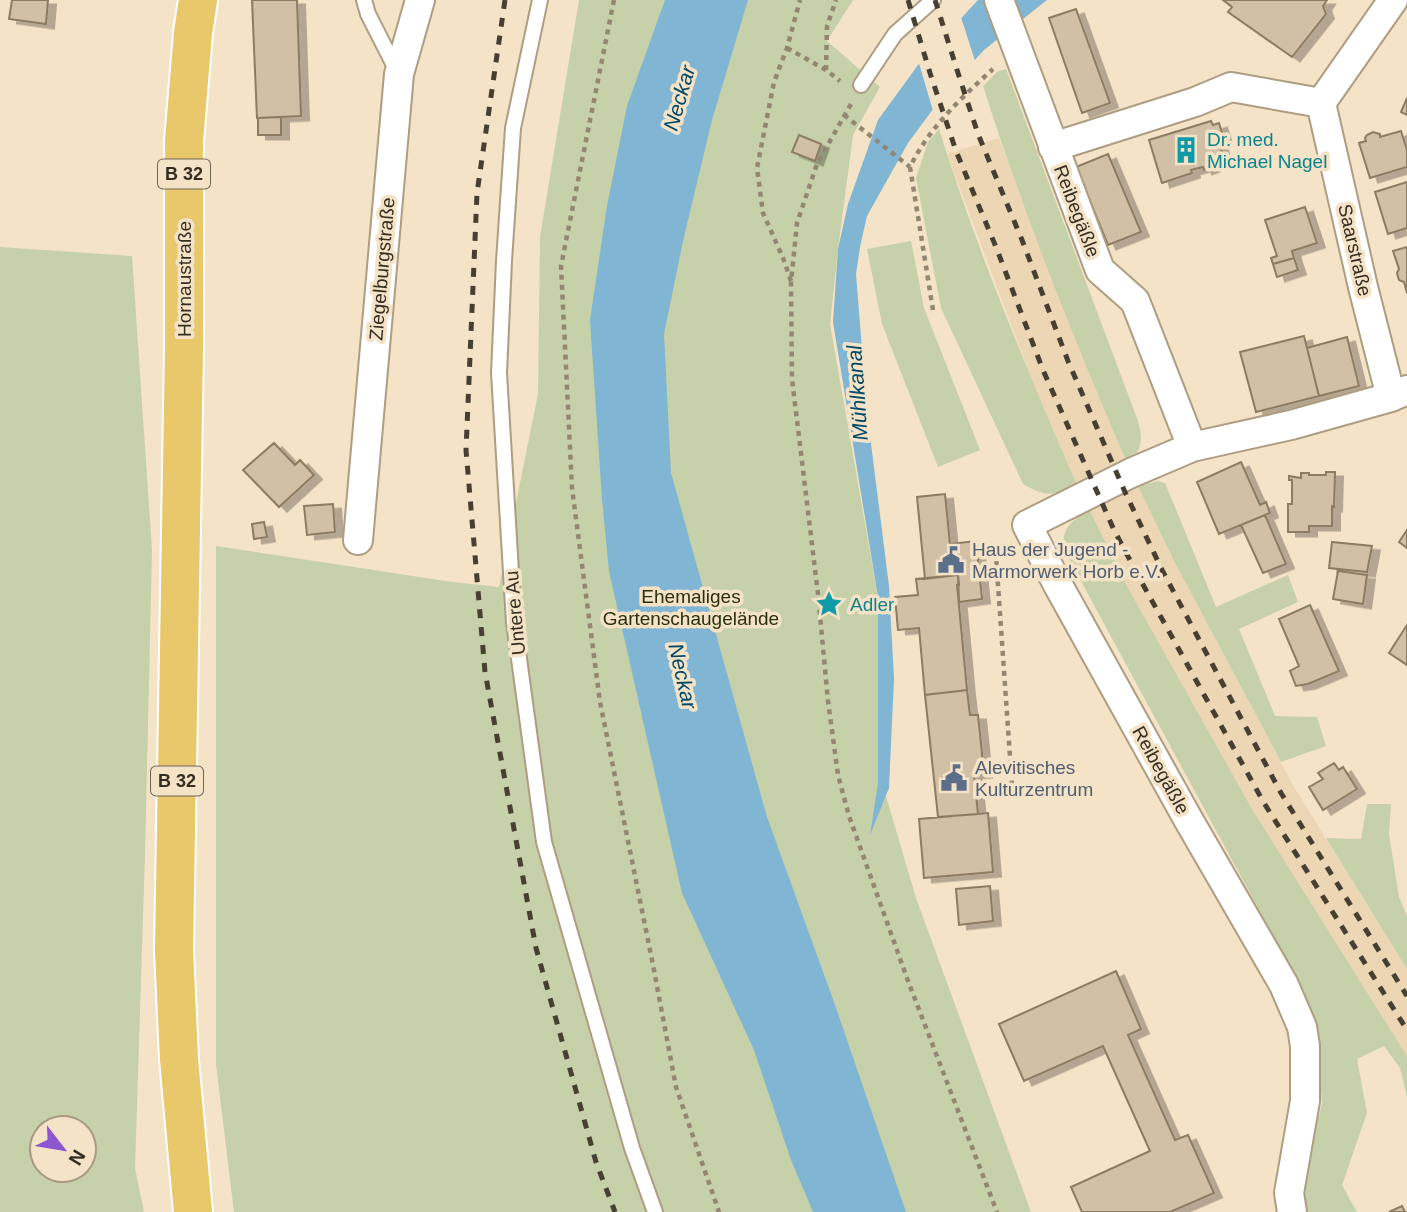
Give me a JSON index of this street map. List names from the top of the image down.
{
  "streets": {
    "main road": ["B 32", "Hornaustraße"],
    "street": ["Reibegäßle", "Saarstraße", "Ziegelburgstraße"],
    "lane": ["Untere Au"]
  },
  "water": ["Neckar", "Mühlkanal"],
  "parks": ["Ehemaliges Gartenschaugelände"],
  "places": {
    "building": ["Dr. med. Michael Nagel"],
    "public building": ["Haus der Jugend - Marmorwerk Horb e.V.", "Alevitisches Kulturzentrum"],
    "place": ["Adler"]
  },
  "north": "bottom right"
}
